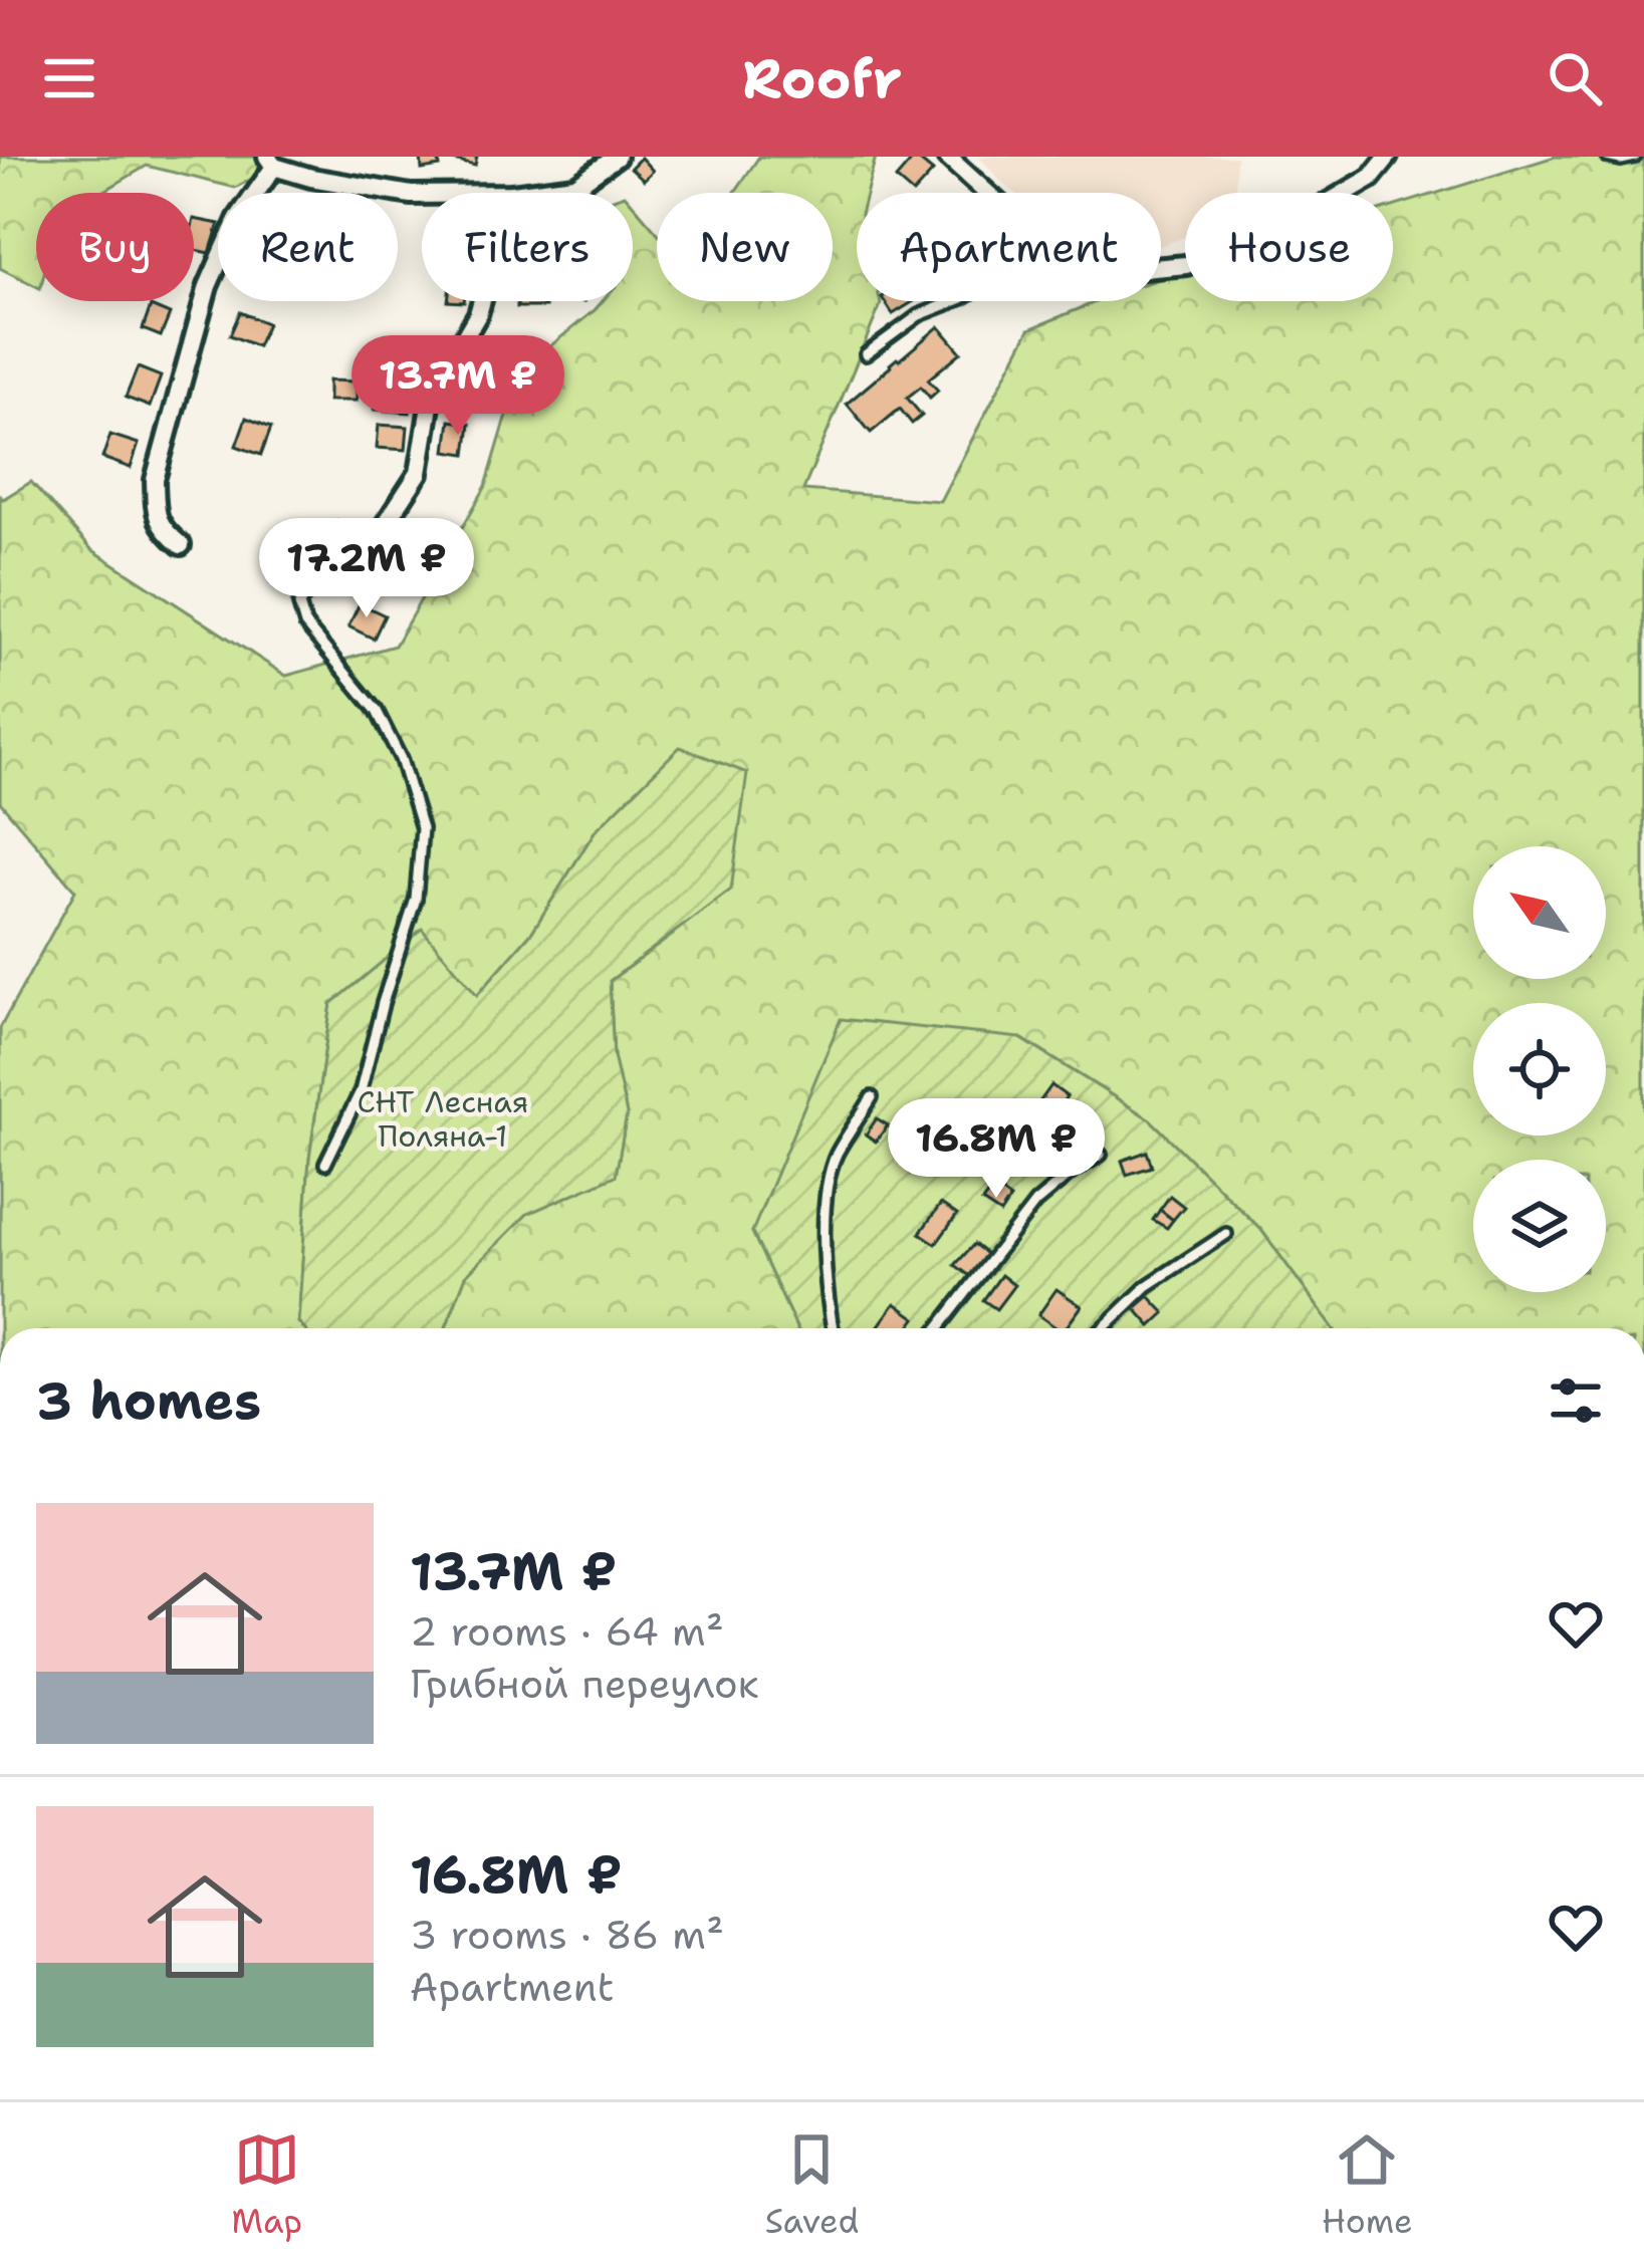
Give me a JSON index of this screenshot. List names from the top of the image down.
{
  "parks": ["СНТ Лесная Поляна-1"],
  "north": "top left",
  "page": {
    "header": "Roofr",
    "chip": [
      "Buy",
      "Rent",
      "Filters",
      "New",
      "Apartment",
      "House"
    ],
    "price": ["13.7M ₽", "17.2M ₽", "16.8M ₽"],
    "heading": "3 homes",
    "list": [
      {
        "name": "13.7M ₽",
        "note": "2 rooms · 64 m² · Грибной переулок"
      },
      {
        "name": "16.8M ₽",
        "note": "3 rooms · 86 m² · Apartment"
      }
    ],
    "tabs": ["Map", "Saved", "Home"]
  }
}
